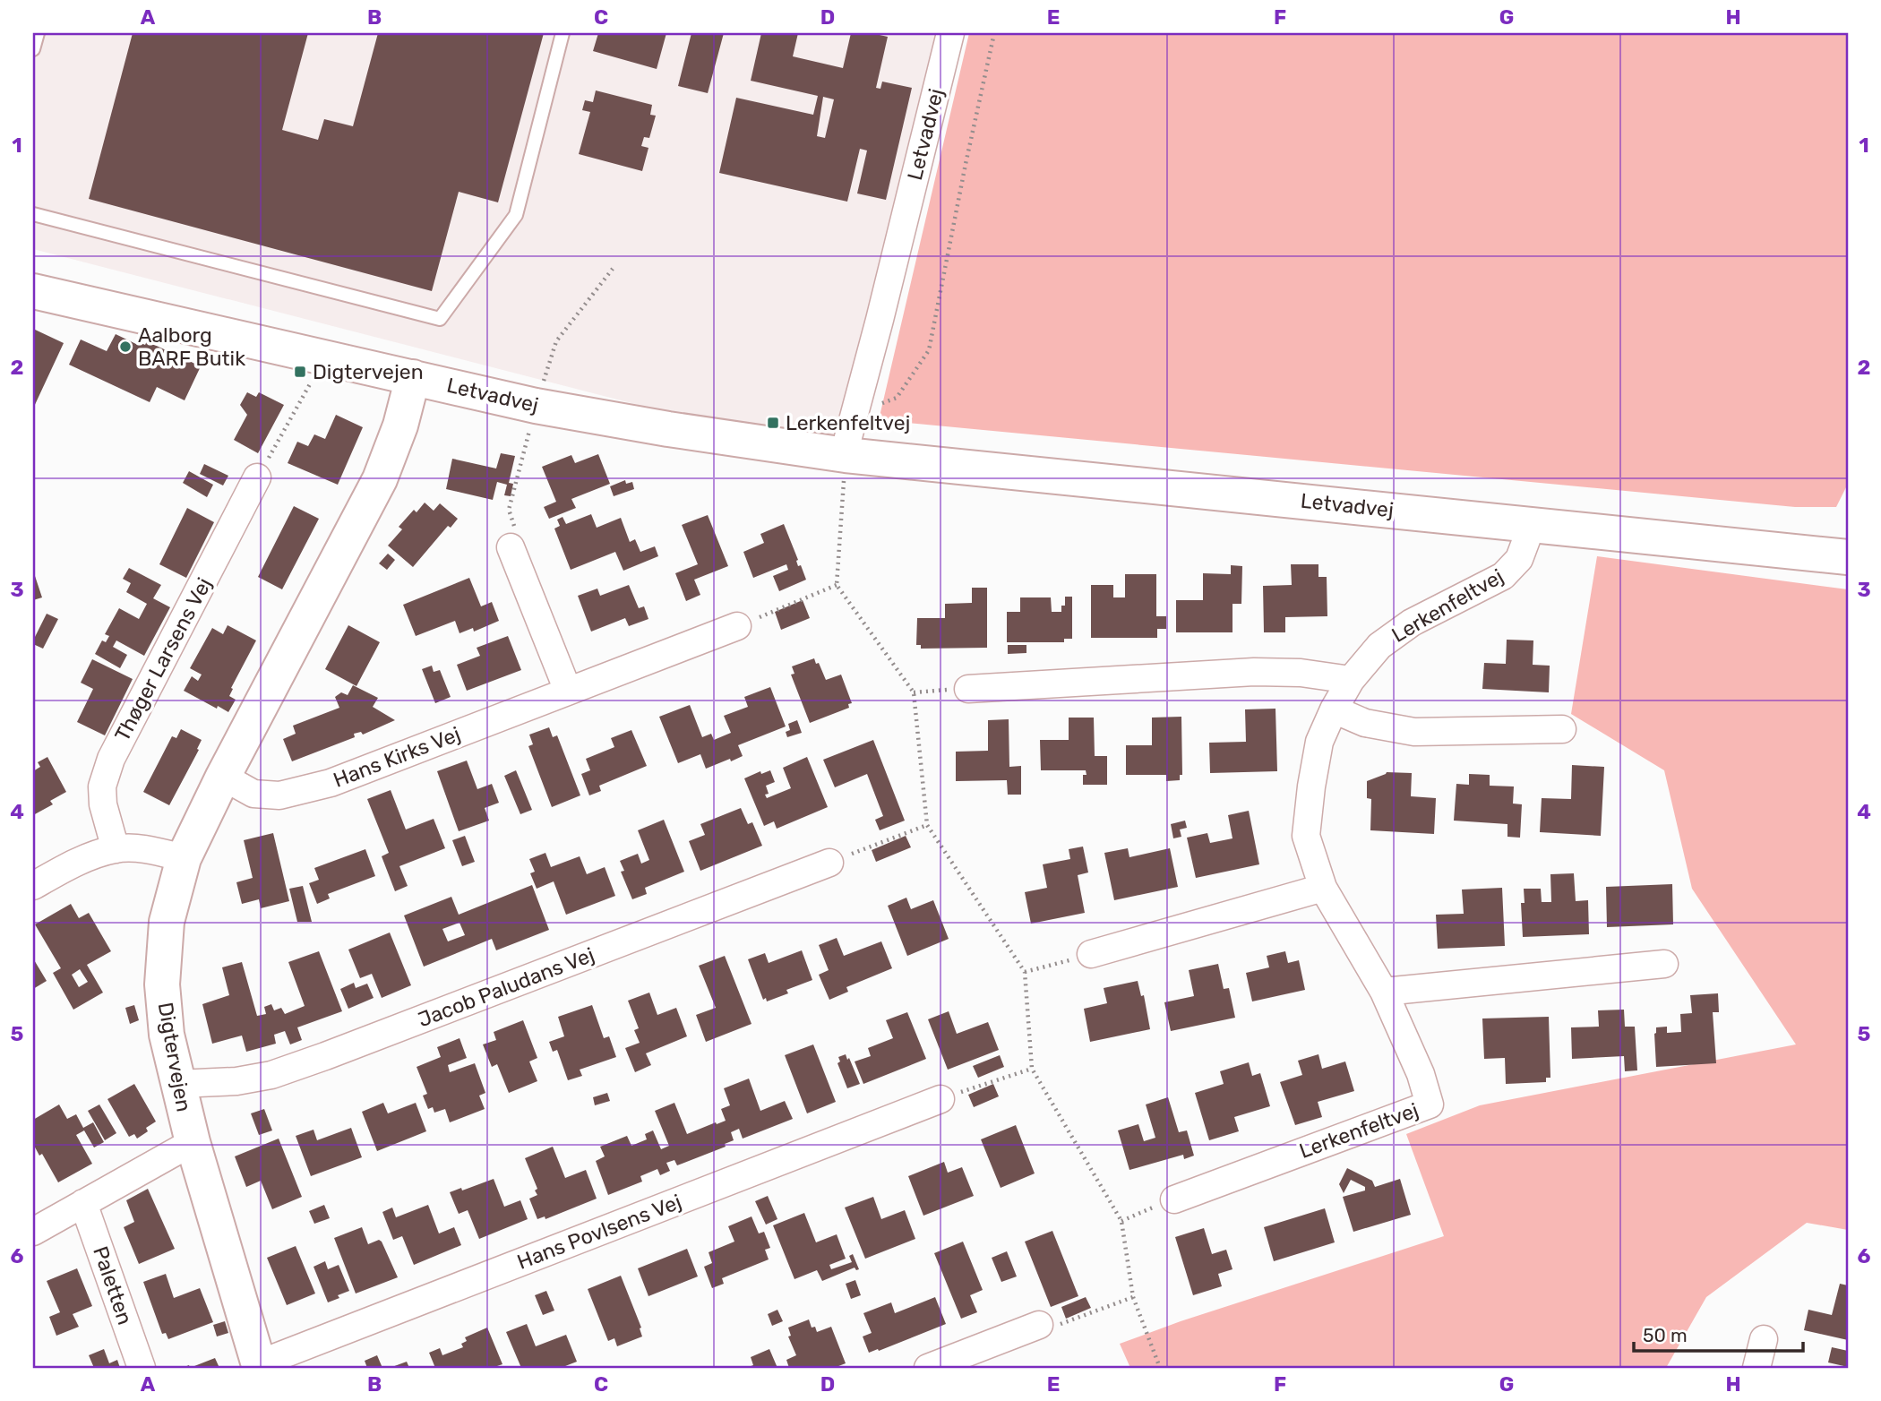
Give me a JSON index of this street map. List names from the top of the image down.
{
  "streets": {
    "street": [
      "Letvadvej",
      "Lerkenfeltvej",
      "Thøger Larsens Vej",
      "Hans Kirks Vej",
      "Jacob Paludans Vej",
      "Digtervejen",
      "Hans Povlsens Vej",
      "Paletten"
    ]
  },
  "crossings": [
    ["Letvadvej", "Lerkenfeltvej"],
    ["Letvadvej", "Digtervejen"],
    ["Hans Kirks Vej", "Digtervejen"],
    ["Jacob Paludans Vej", "Digtervejen"],
    ["Digtervejen", "Hans Povlsens Vej"]
  ],
  "places": {
    "other": ["Aalborg BARF Butik"],
    "transit": ["Digtervejen", "Lerkenfeltvej"]
  },
  "scale_bar": "50 m",
  "grid": {
    "columns": [
      "A",
      "B",
      "C",
      "D",
      "E",
      "F",
      "G",
      "H"
    ],
    "rows": [
      "1",
      "2",
      "3",
      "4",
      "5",
      "6"
    ]
  }
}
